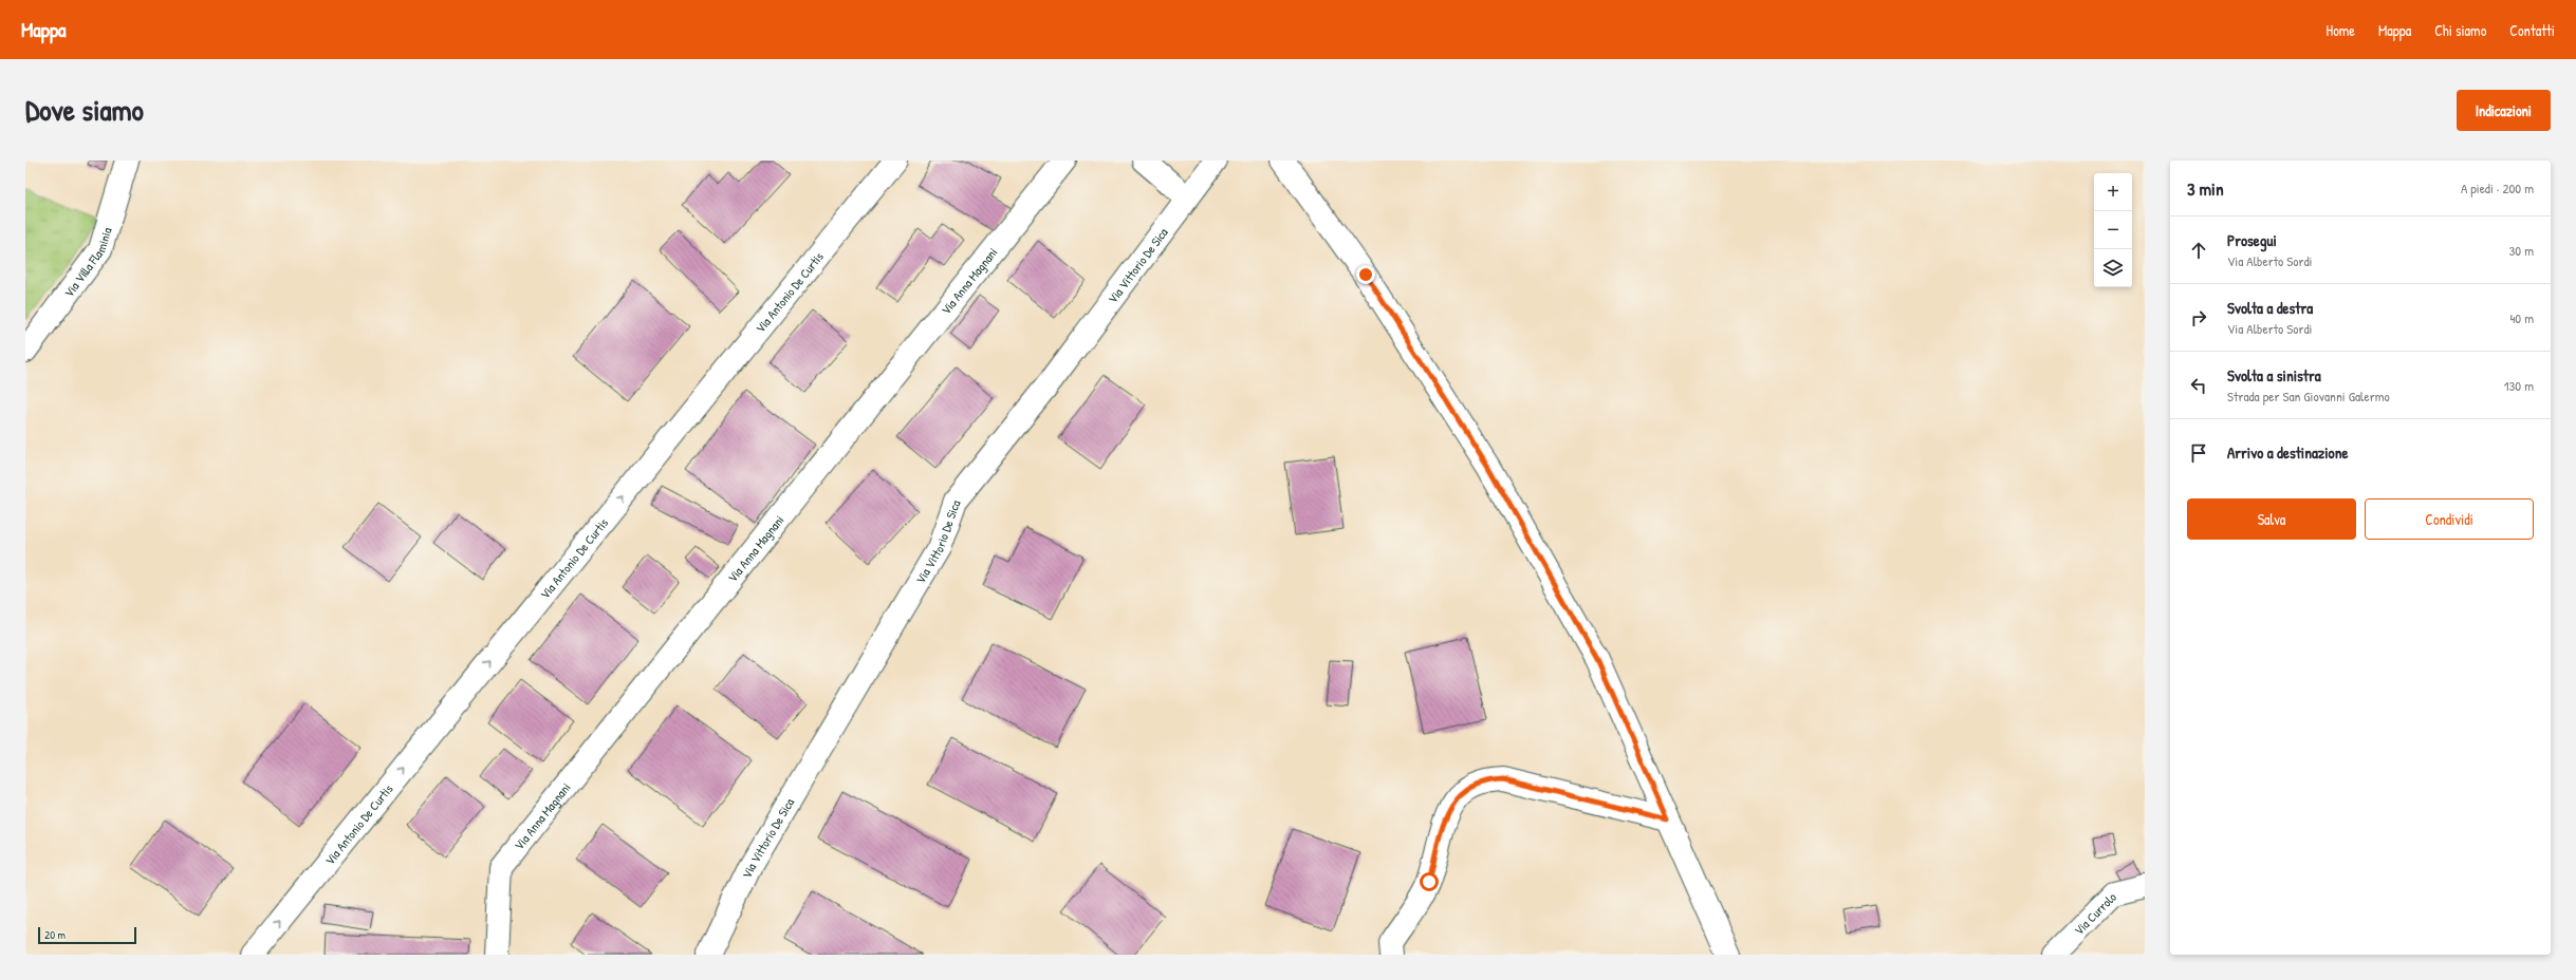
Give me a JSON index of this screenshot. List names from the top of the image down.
{
  "streets": {
    "street": [
      "Via Villa Flaminia",
      "Via Vittorio De Sica",
      "Via Anna Magnani",
      "Via Antonio De Curtis",
      "Via Currolo"
    ]
  },
  "one_way": ["Via Antonio De Curtis"],
  "scale_bar": "20 m",
  "page": {
    "header": "Mappa",
    "nav": [
      "Home",
      "Mappa",
      "Chi siamo",
      "Contatti"
    ],
    "title": "Dove siamo",
    "buttons": [
      "Indicazioni",
      ["Salva", "Condividi"]
    ],
    "heading": ["3 min", "A piedi · 200 m"],
    "map_buttons": ["+", "−"],
    "list": [
      ["Prosegui", "Via Alberto Sordi", "30 m"],
      ["Svolta a destra", "Via Alberto Sordi", "40 m"],
      ["Svolta a sinistra", "Strada per San Giovanni Galermo", "130 m"],
      "Arrivo a destinazione"
    ],
    "scale": "20 m"
  }
}
